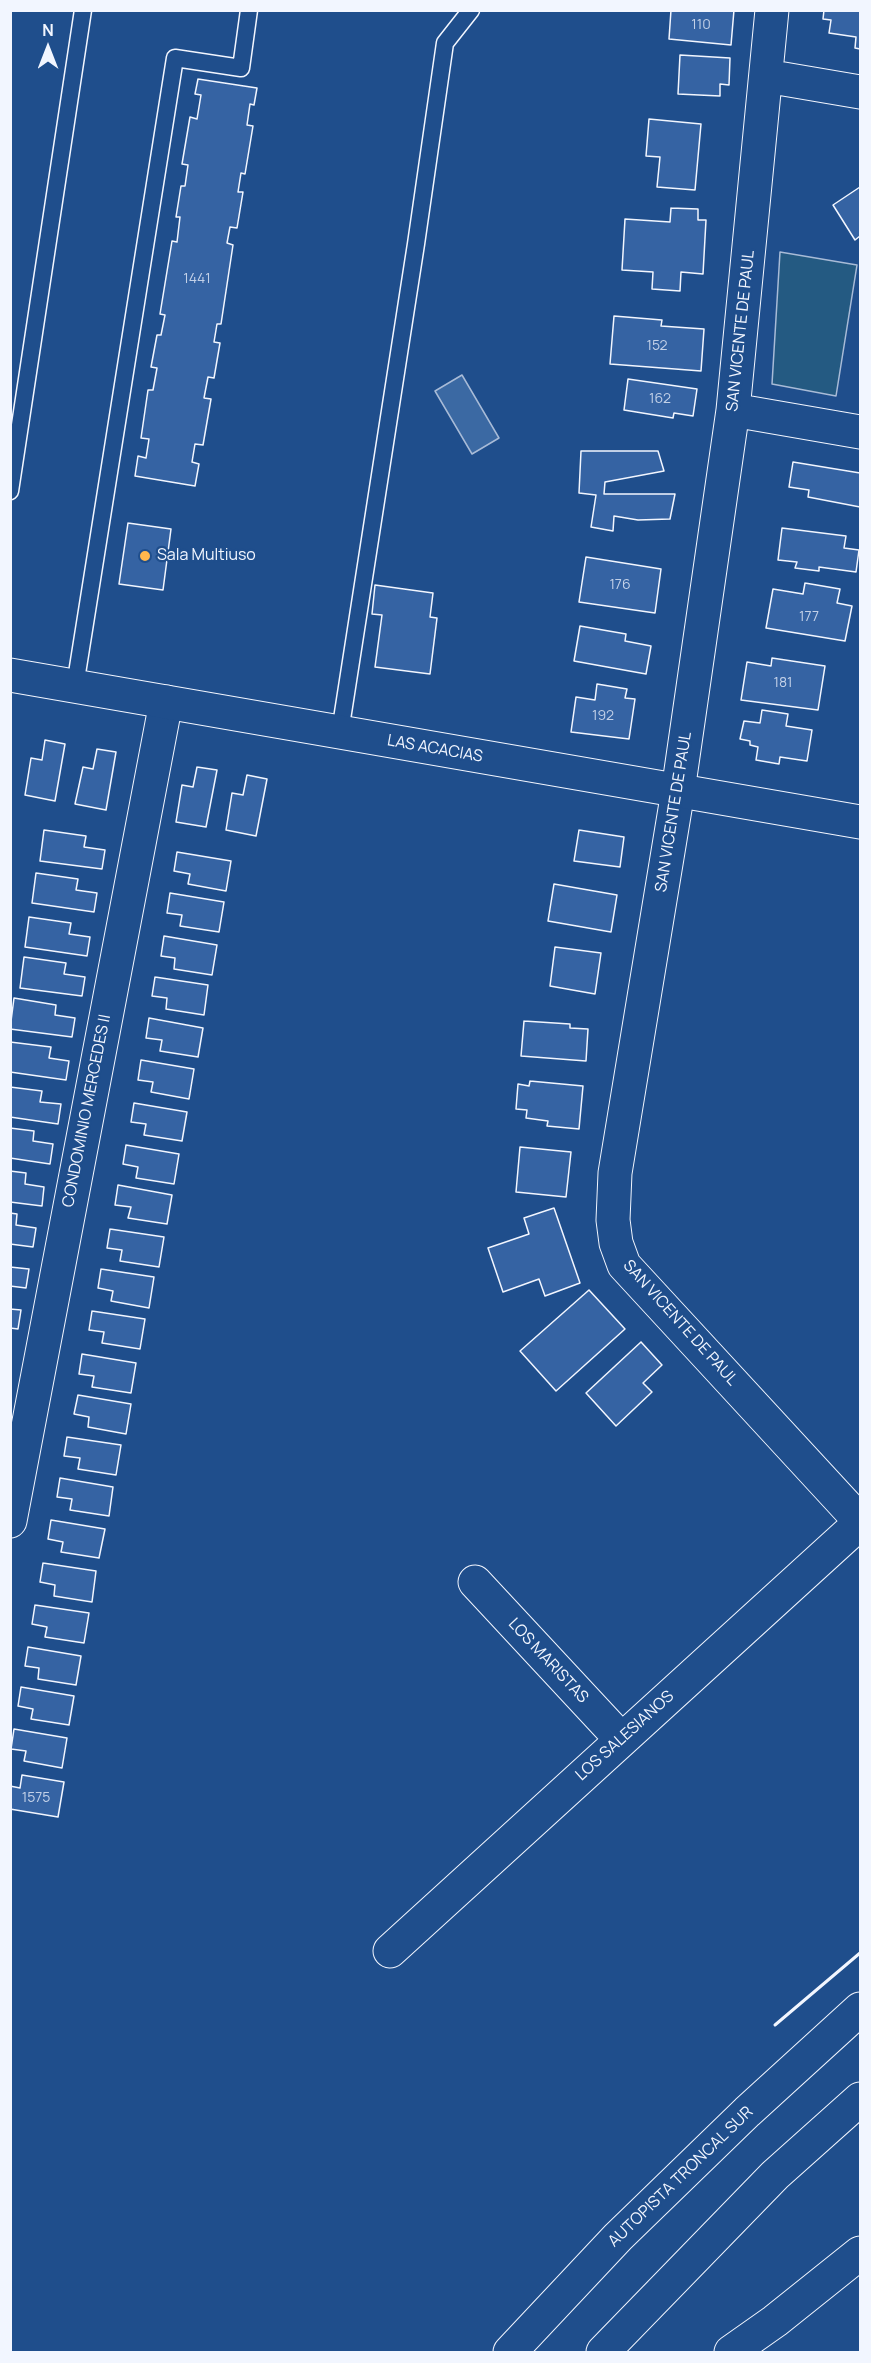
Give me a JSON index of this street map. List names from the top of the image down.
{
  "streets": {
    "main road": [
      "SAN VICENTE DE PAUL",
      "LAS ACACIAS",
      "CONDOMINIO MERCEDES II",
      "LOS MARISTAS",
      "LOS SALESIANOS",
      "AUTOPISTA TRONCAL SUR"
    ]
  },
  "crossings": [
    ["SAN VICENTE DE PAUL", "LAS ACACIAS"],
    ["SAN VICENTE DE PAUL", "LOS SALESIANOS"],
    ["LAS ACACIAS", "CONDOMINIO MERCEDES II"],
    ["LOS MARISTAS", "LOS SALESIANOS"]
  ],
  "places": ["Sala Multiuso"],
  "house_numbers": [
    "110",
    "1441",
    "152",
    "162",
    "176",
    "177",
    "181",
    "192",
    "1575"
  ],
  "north": "top"
}
